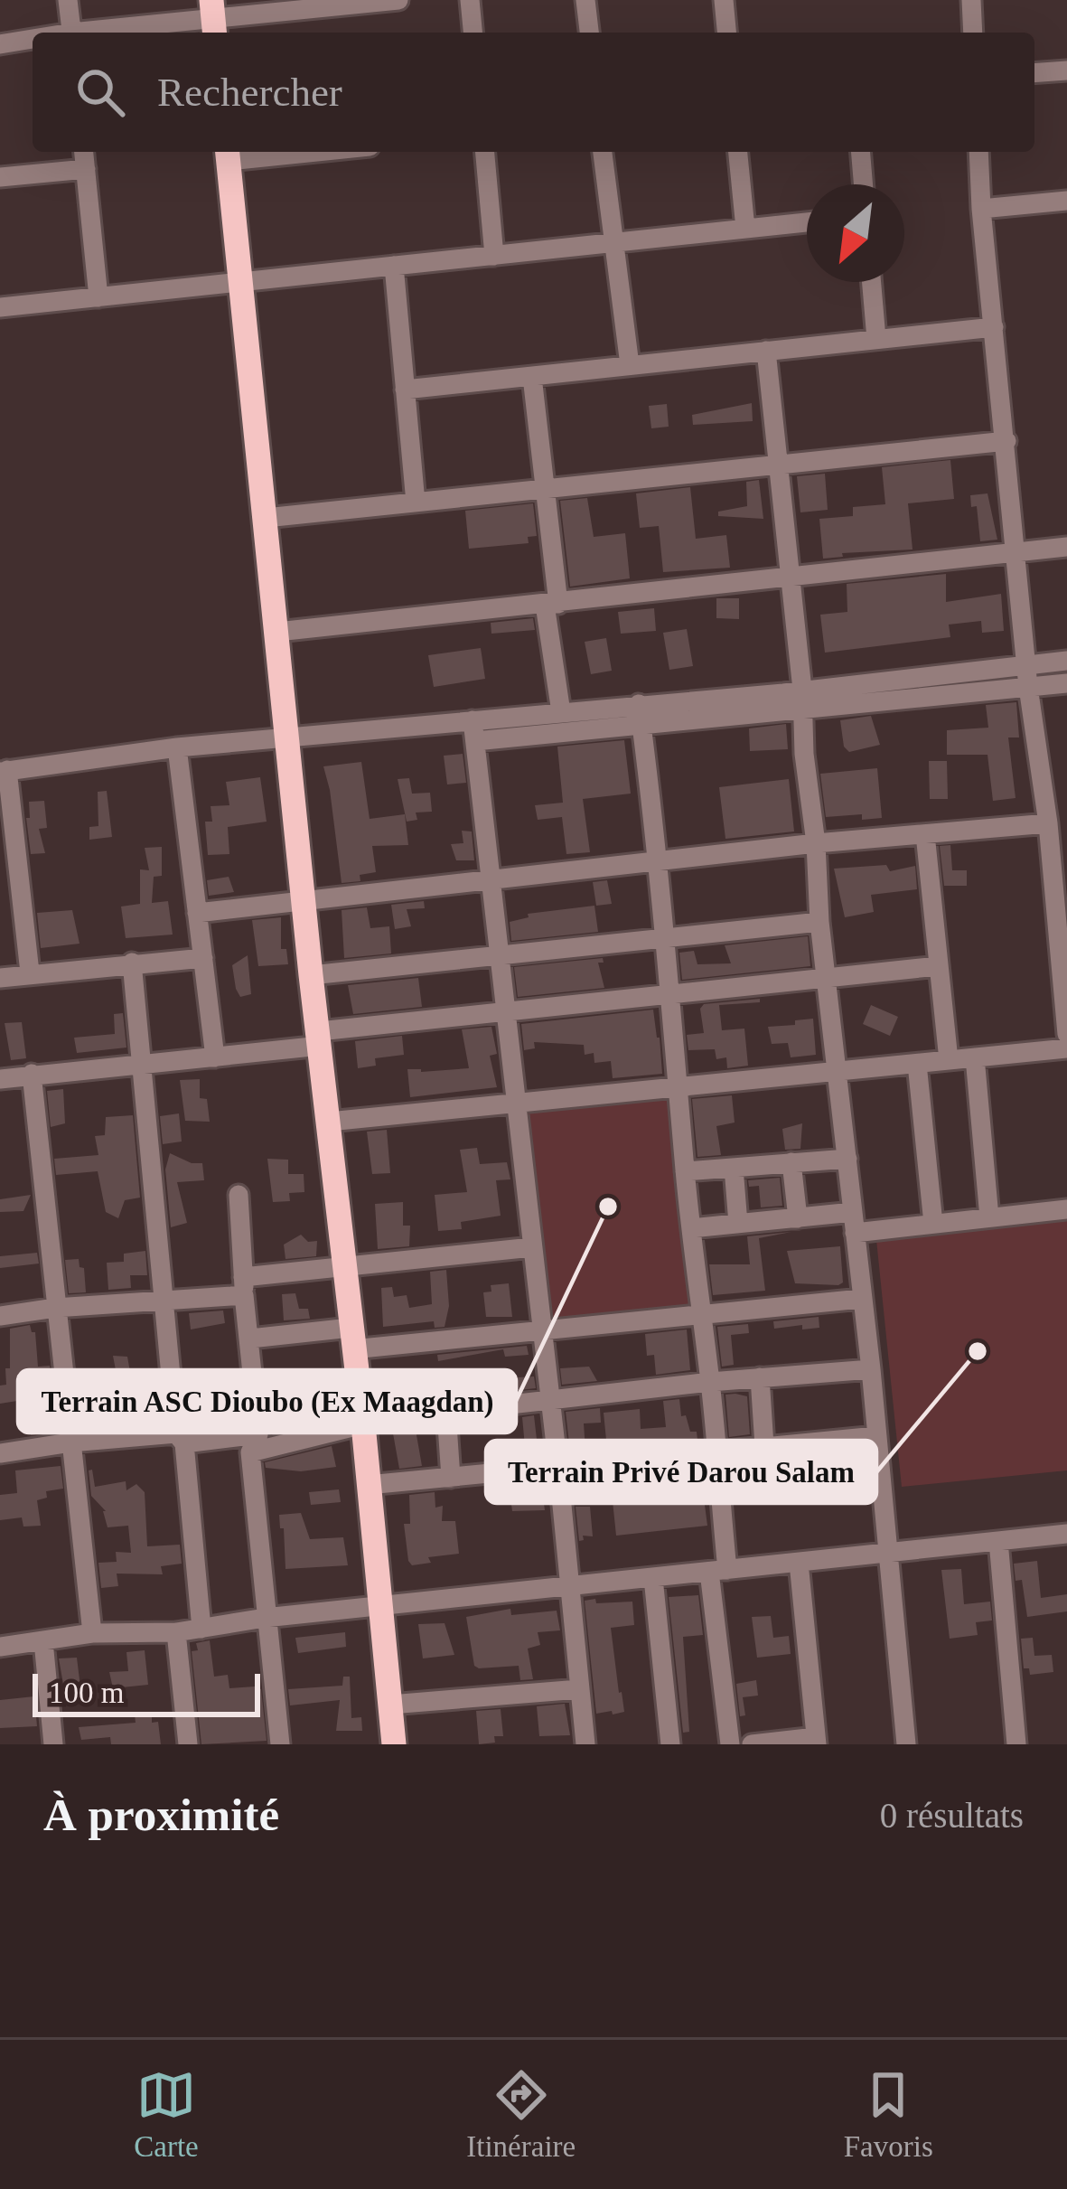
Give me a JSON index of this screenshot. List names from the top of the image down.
{
  "places": ["Terrain ASC Dioubo (Ex Maagdan)", "Terrain Privé Darou Salam"],
  "scale_bar": "100 m",
  "north": "bottom left",
  "page": {
    "search": "Rechercher",
    "scale": "100 m",
    "heading": ["À proximité", "0 résultats"],
    "nav": ["Carte", "Itinéraire", "Favoris"]
  }
}
